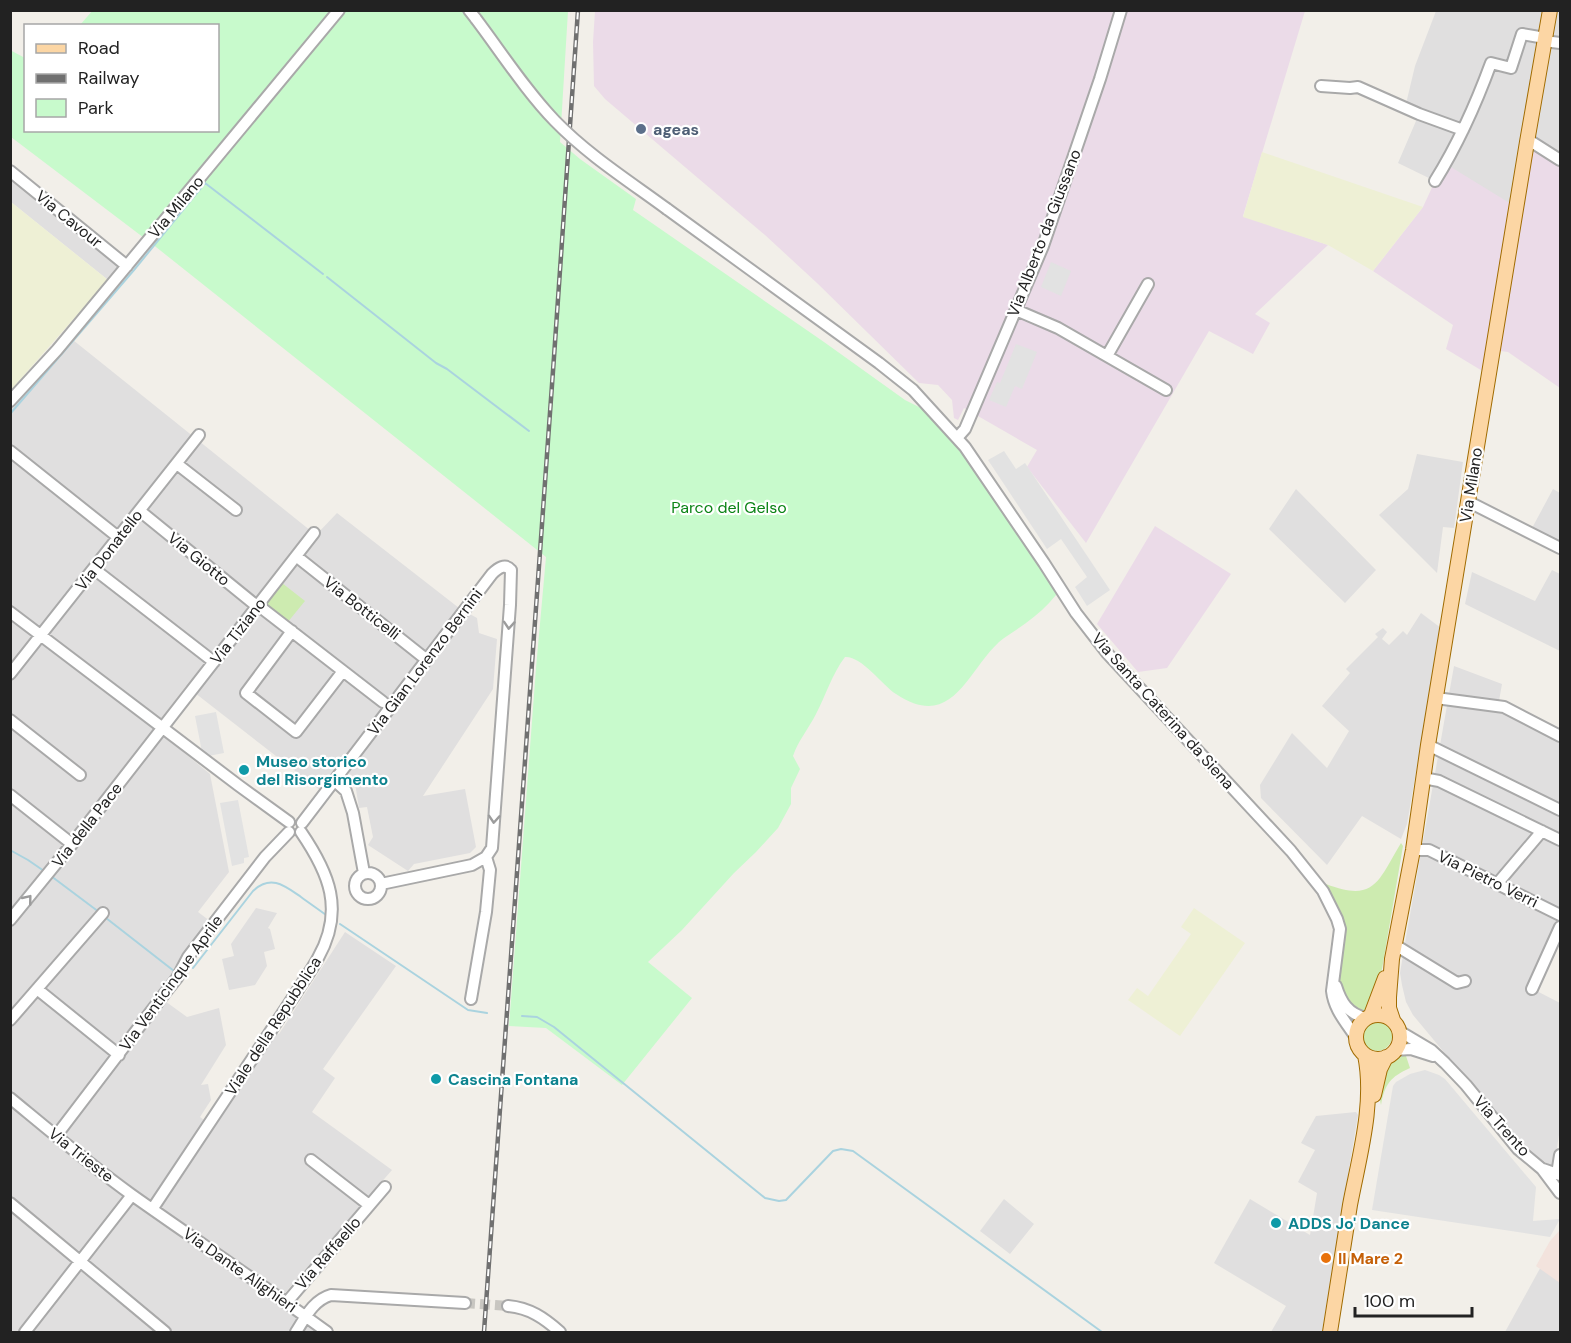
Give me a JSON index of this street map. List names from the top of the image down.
{
  "streets": {
    "main road": ["Via Milano"],
    "street": [
      "Via Cavour",
      "Via Alberto da Giussano",
      "Via Donatello",
      "Via Giotto",
      "Via Botticelli",
      "Via Tiziano",
      "Via Gian Lorenzo Bernini",
      "Via Santa Caterina da Siena",
      "Via della Pace",
      "Via Pietro Verri",
      "Via Venticinque Aprile",
      "Viale della Repubblica",
      "Via Trento",
      "Via Trieste",
      "Via Raffaello",
      "Via Dante Alighieri"
    ]
  },
  "crossings": [
    ["Via Milano", "Via Cavour"],
    ["Via Milano", "Via Pietro Verri"],
    ["Via Alberto da Giussano", "Via Santa Caterina da Siena"],
    ["Via Donatello", "Via Giotto"],
    ["Via Donatello", "Viale della Repubblica"],
    ["Via Giotto", "Via Tiziano"],
    ["Via Botticelli", "Via Tiziano"],
    ["Via Botticelli", "Via Gian Lorenzo Bernini"],
    ["Via Tiziano", "Via della Pace"],
    ["Via Tiziano", "Viale della Repubblica"],
    ["Via Gian Lorenzo Bernini", "Via Venticinque Aprile"],
    ["Via Gian Lorenzo Bernini", "Viale della Repubblica"],
    ["Via Santa Caterina da Siena", "Via Trento"],
    ["Via della Pace", "Viale della Repubblica"],
    ["Via Venticinque Aprile", "Viale della Repubblica"],
    ["Via Venticinque Aprile", "Via Trieste"],
    ["Viale della Repubblica", "Via Trieste"],
    ["Viale della Repubblica", "Via Dante Alighieri"],
    ["Via Trieste", "Via Dante Alighieri"],
    ["Via Raffaello", "Via Dante Alighieri"]
  ],
  "parks": ["Parco del Gelso"],
  "places": [
    "ageas",
    "Museo storico del Risorgimento",
    "Cascina Fontana",
    "ADDS Jo' Dance",
    "Il Mare 2"
  ],
  "legend": ["Road", "Railway", "Park"],
  "scale_bar": "100 m"
}
